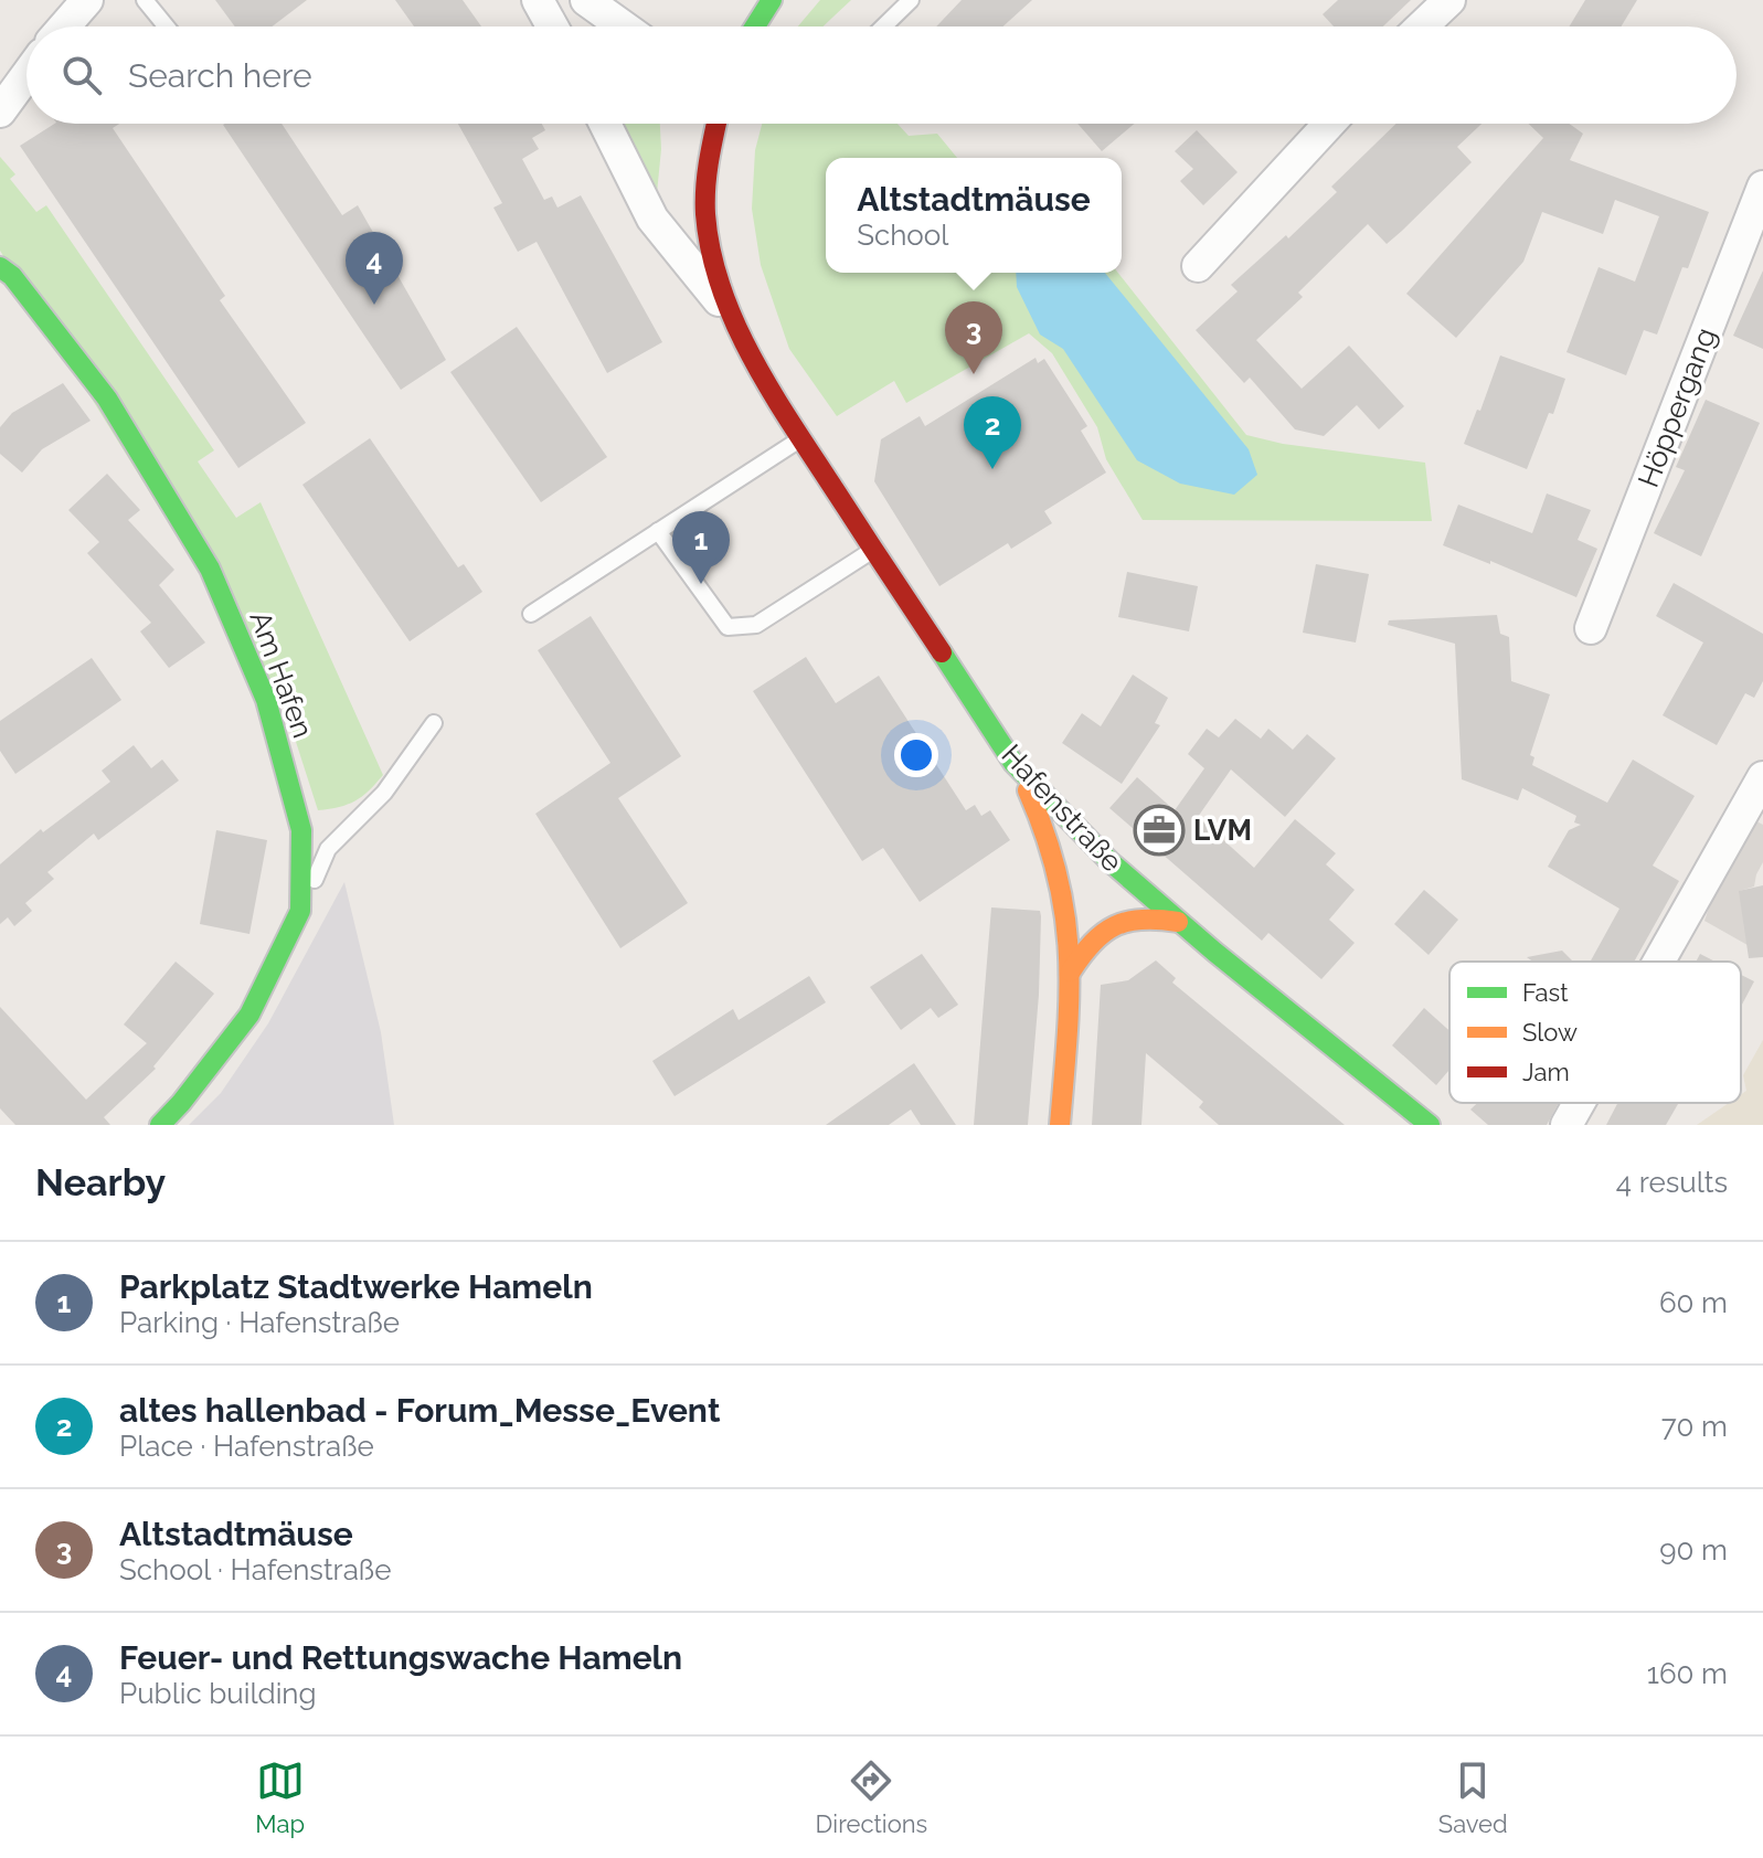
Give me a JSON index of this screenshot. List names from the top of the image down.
{
  "streets": {
    "main road": ["Am Hafen", "Hafenstraße"],
    "street": ["Höppergang"]
  },
  "places": {
    "office": ["LVM"]
  },
  "legend": ["Fast", "Slow", "Jam"],
  "page": {
    "search": "Search here",
    "popup": ["Altstadtmäuse", "School"],
    "pins": [
      "4",
      "3",
      "2",
      "1"
    ],
    "heading": ["Nearby", "4 results"],
    "list": [
      {
        "mark": "1",
        "name": "Parkplatz Stadtwerke Hameln",
        "note": "Parking · Hafenstraße",
        "value": "60 m"
      },
      {
        "mark": "2",
        "name": "altes hallenbad - Forum_Messe_Event",
        "note": "Place · Hafenstraße",
        "value": "70 m"
      },
      {
        "mark": "3",
        "name": "Altstadtmäuse",
        "note": "School · Hafenstraße",
        "value": "90 m"
      },
      {
        "mark": "4",
        "name": "Feuer- und Rettungswache Hameln",
        "note": "Public building",
        "value": "160 m"
      }
    ],
    "nav": ["Map", "Directions", "Saved"]
  }
}
